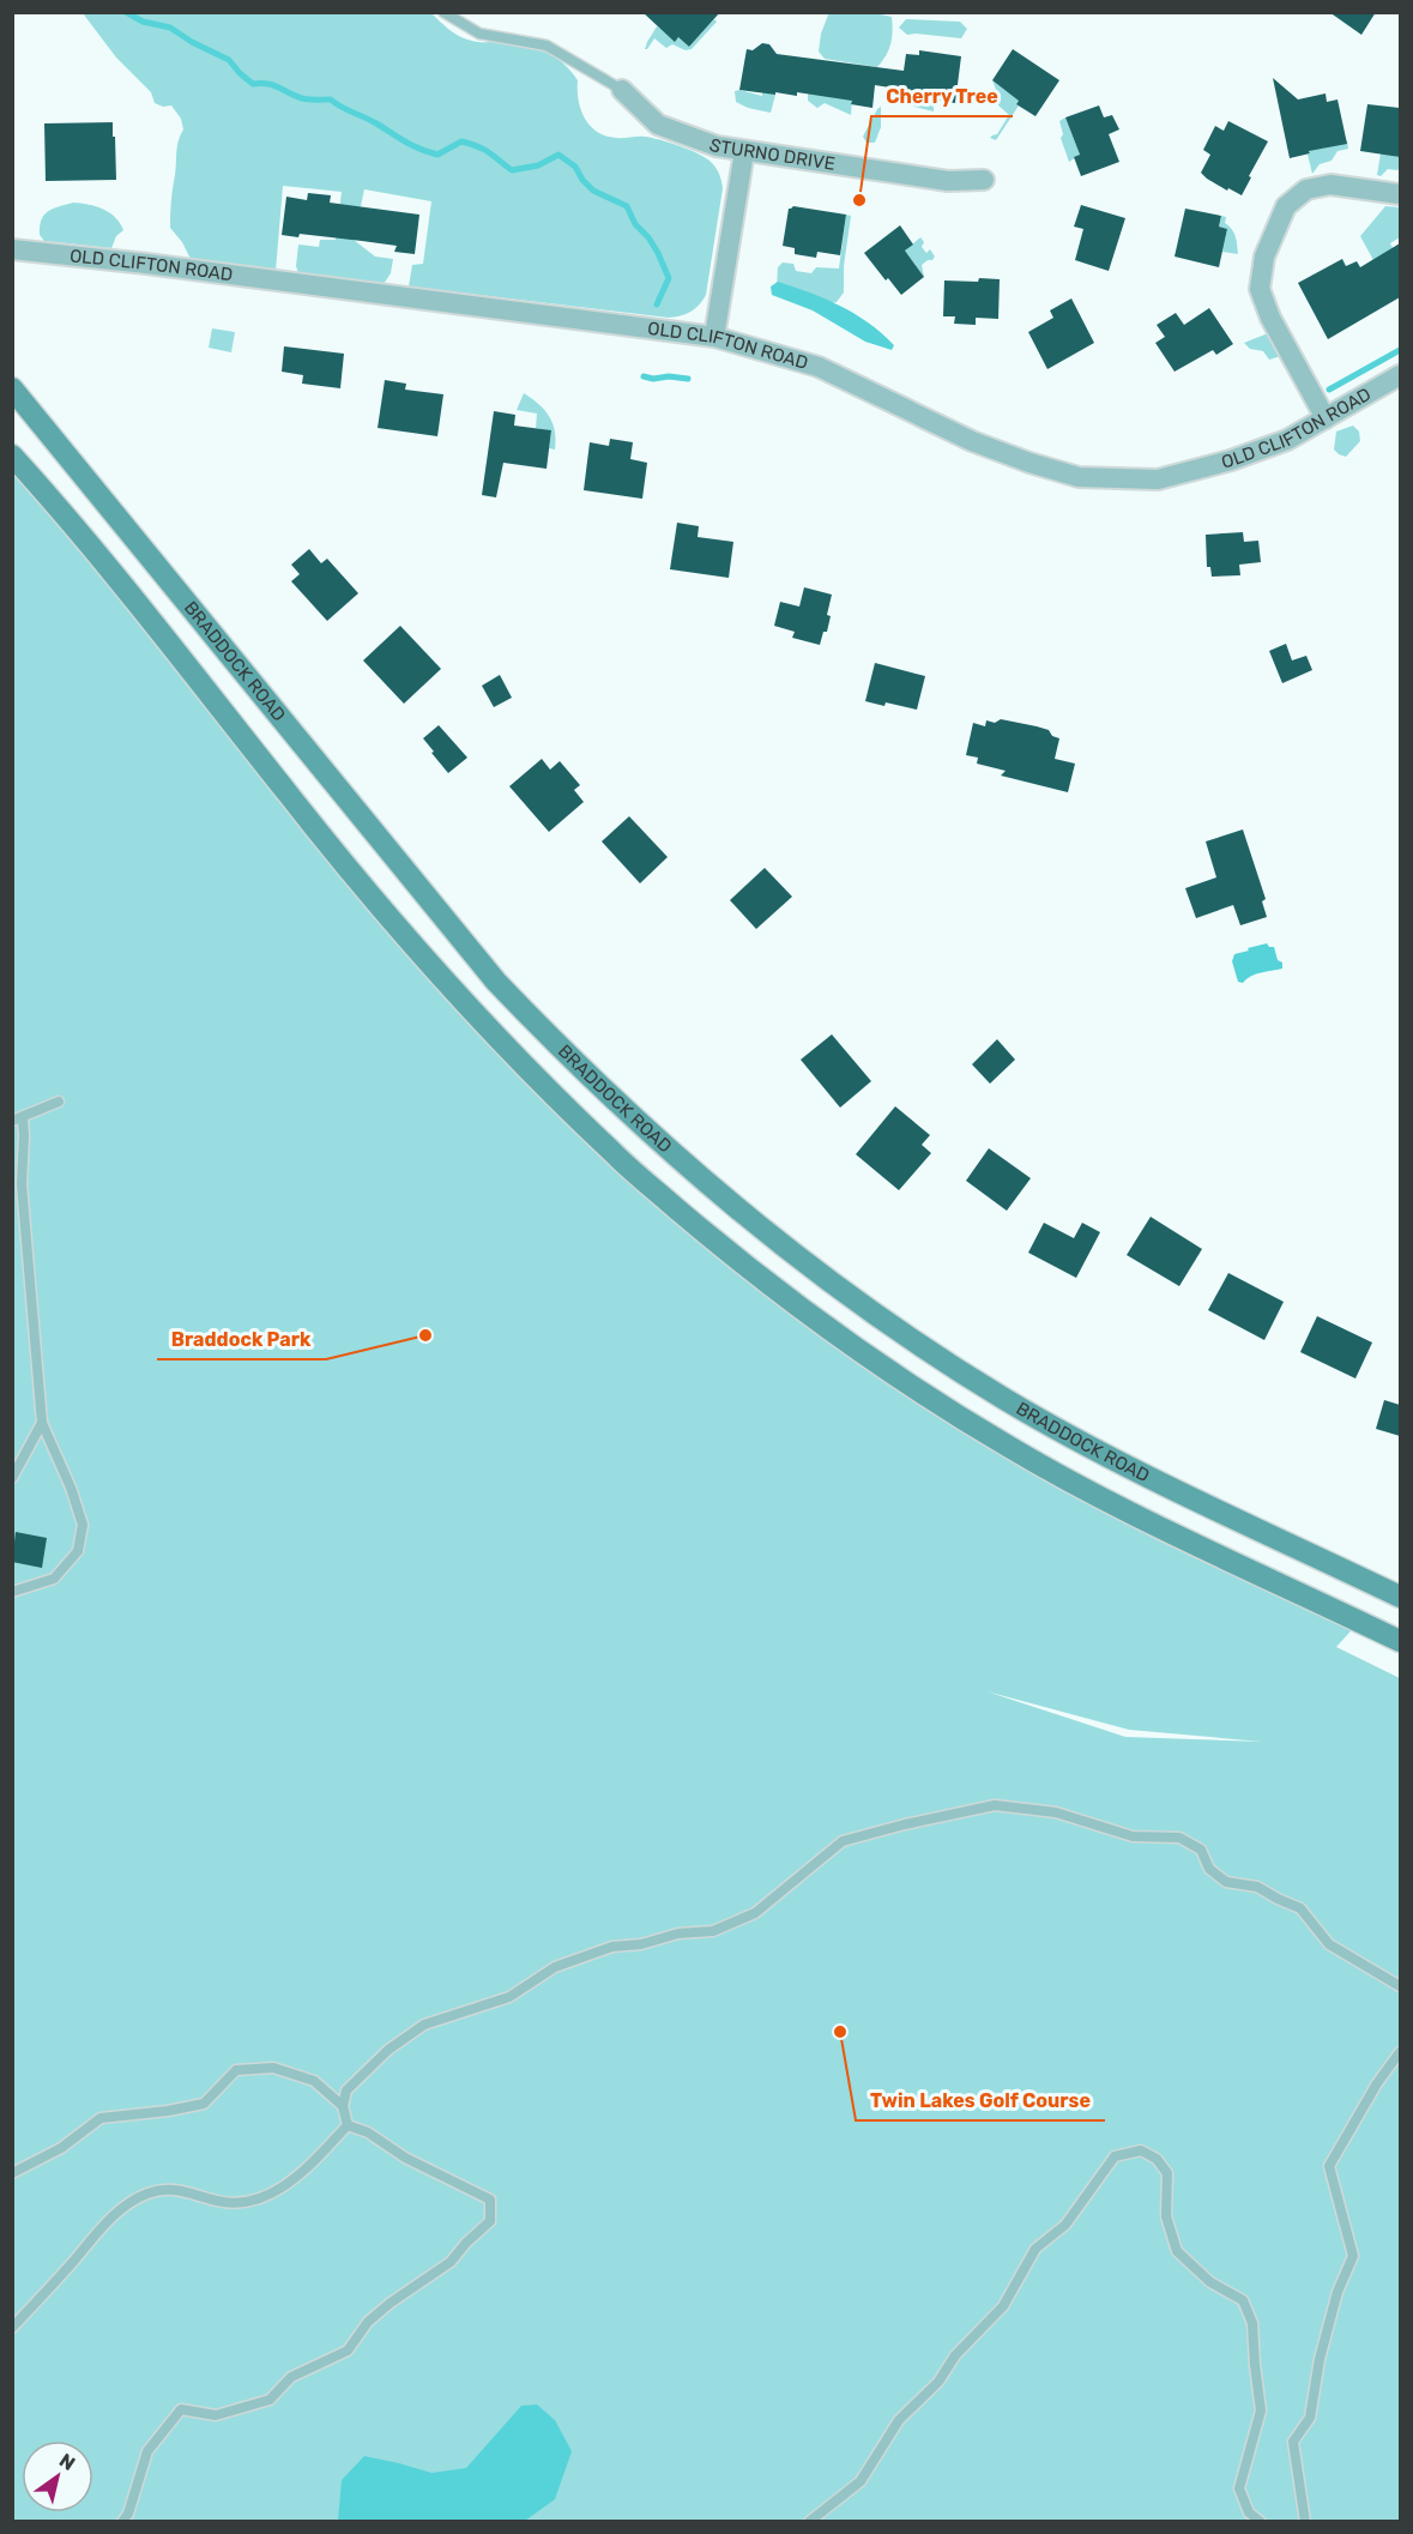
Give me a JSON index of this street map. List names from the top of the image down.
{
  "streets": {
    "main road": ["BRADDOCK ROAD"],
    "street": ["STURNO DRIVE", "OLD CLIFTON ROAD"]
  },
  "places": ["Cherry Tree", "Braddock Park", "Twin Lakes Golf Course"],
  "north": "top right"
}
